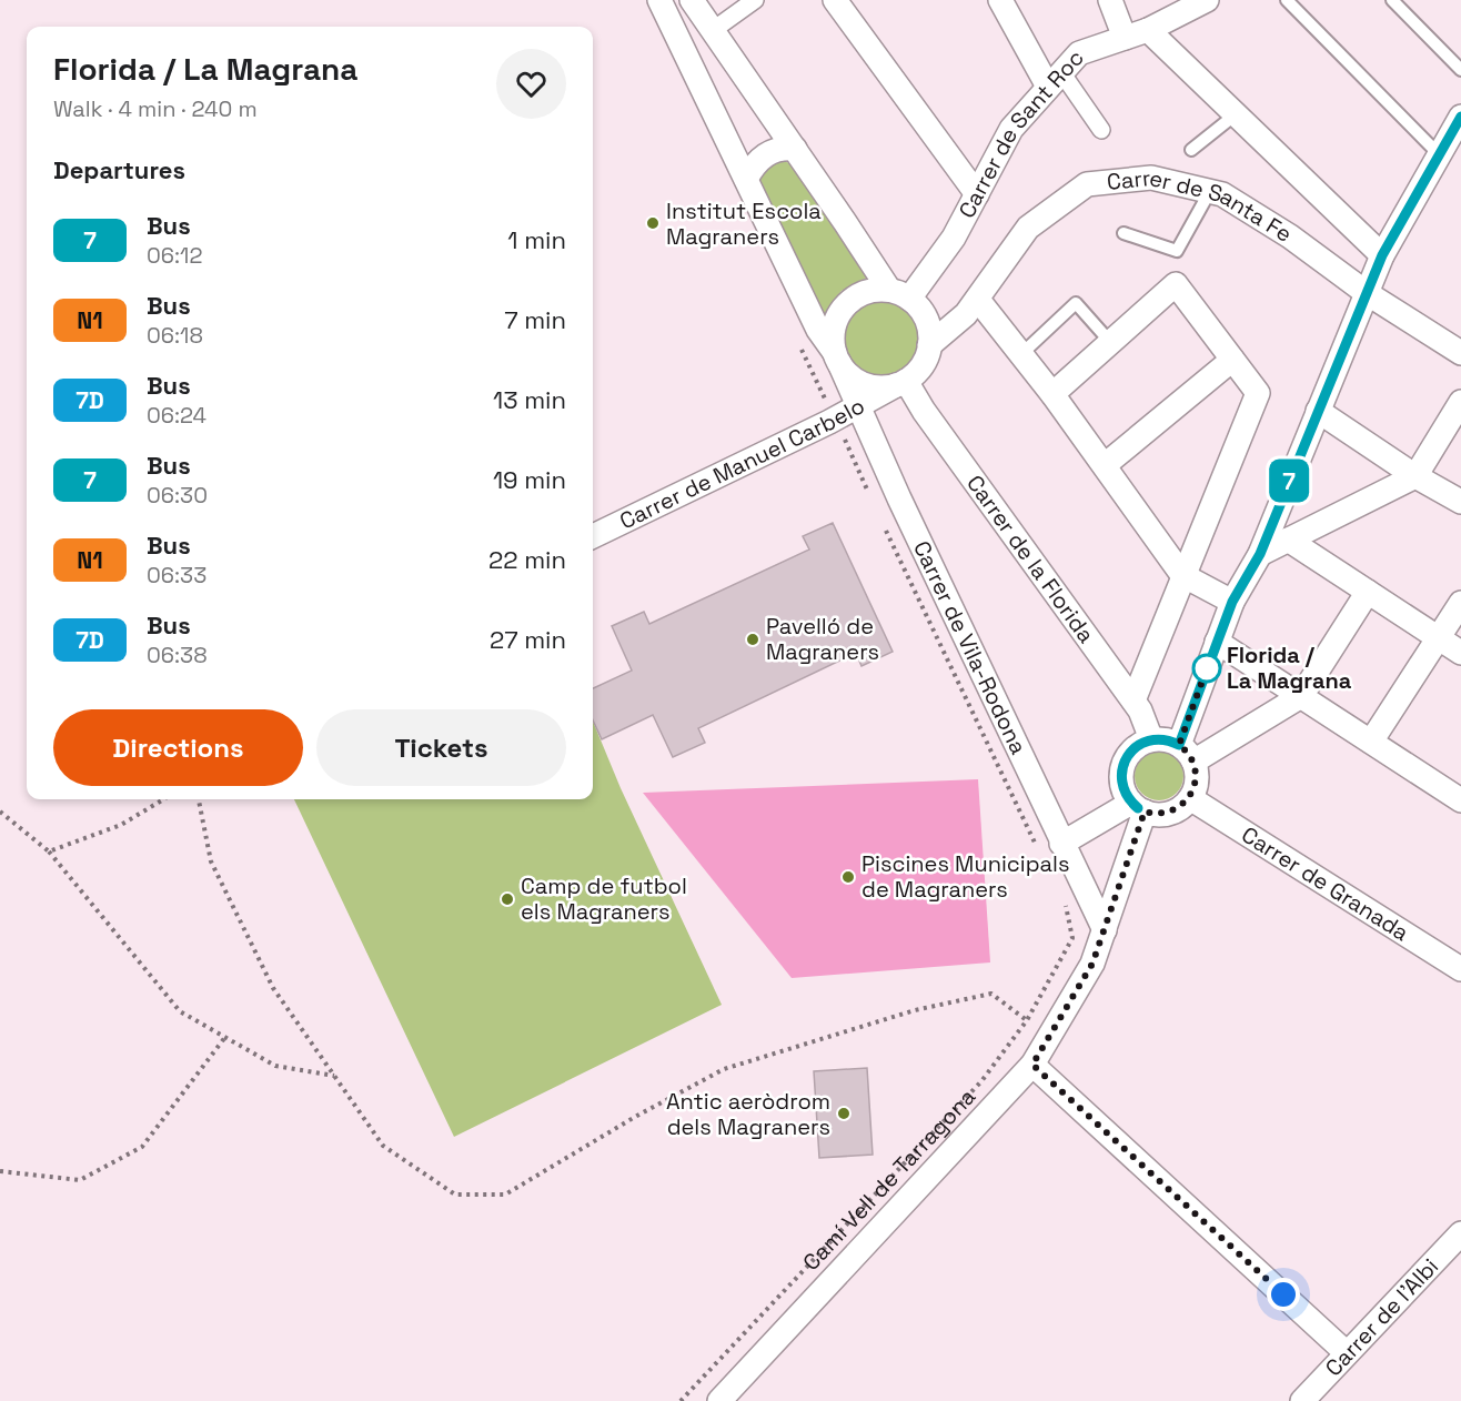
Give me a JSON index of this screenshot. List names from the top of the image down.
{
  "streets": {
    "street": [
      "Carrer de Sant Roc",
      "Carrer de Santa Fe",
      "Carrer de Manuel Carbelo",
      "Carrer de la Florida",
      "Carrer de Vila-Rodona",
      "Carrer de Granada",
      "Camí Vell de Tarragona",
      "Carrer de l'Albi"
    ]
  },
  "crossings": [
    ["Carrer de Sant Roc", "Carrer de Santa Fe"],
    ["Carrer de Sant Roc", "Carrer de Manuel Carbelo"],
    ["Carrer de Sant Roc", "Carrer de la Florida"],
    ["Carrer de Sant Roc", "Carrer de Vila-Rodona"],
    ["Carrer de Santa Fe", "Carrer de Manuel Carbelo"],
    ["Carrer de Santa Fe", "Carrer de la Florida"],
    ["Carrer de Santa Fe", "Carrer de Vila-Rodona"],
    ["Carrer de Manuel Carbelo", "Carrer de la Florida"],
    ["Carrer de Manuel Carbelo", "Carrer de Vila-Rodona"],
    ["Carrer de la Florida", "Carrer de Vila-Rodona"],
    ["Carrer de la Florida", "Carrer de Granada"],
    ["Carrer de la Florida", "Camí Vell de Tarragona"],
    ["Carrer de Vila-Rodona", "Camí Vell de Tarragona"],
    ["Carrer de Granada", "Camí Vell de Tarragona"]
  ],
  "places": [
    "Institut Escola Magraners",
    "Pavelló de Magraners",
    "Florida / La Magrana",
    "Piscines Municipals de Magraners",
    "Camp de futbol els Magraners",
    "Antic aeròdrom dels Magraners"
  ],
  "lines": ["bus line 7"],
  "page": {
    "on_map": "7",
    "heading": [
      ["Florida / La Magrana", "Walk · 4 min · 240 m"],
      "Departures"
    ],
    "list": [
      {
        "mark": "7",
        "name": "Bus",
        "note": "06:12",
        "value": "1 min"
      },
      {
        "mark": "N1",
        "name": "Bus",
        "note": "06:18",
        "value": "7 min"
      },
      {
        "mark": "7D",
        "name": "Bus",
        "note": "06:24",
        "value": "13 min"
      },
      {
        "mark": "7",
        "name": "Bus",
        "note": "06:30",
        "value": "19 min"
      },
      {
        "mark": "N1",
        "name": "Bus",
        "note": "06:33",
        "value": "22 min"
      },
      {
        "mark": "7D",
        "name": "Bus",
        "note": "06:38",
        "value": "27 min"
      }
    ],
    "buttons": ["Directions", "Tickets"]
  }
}
